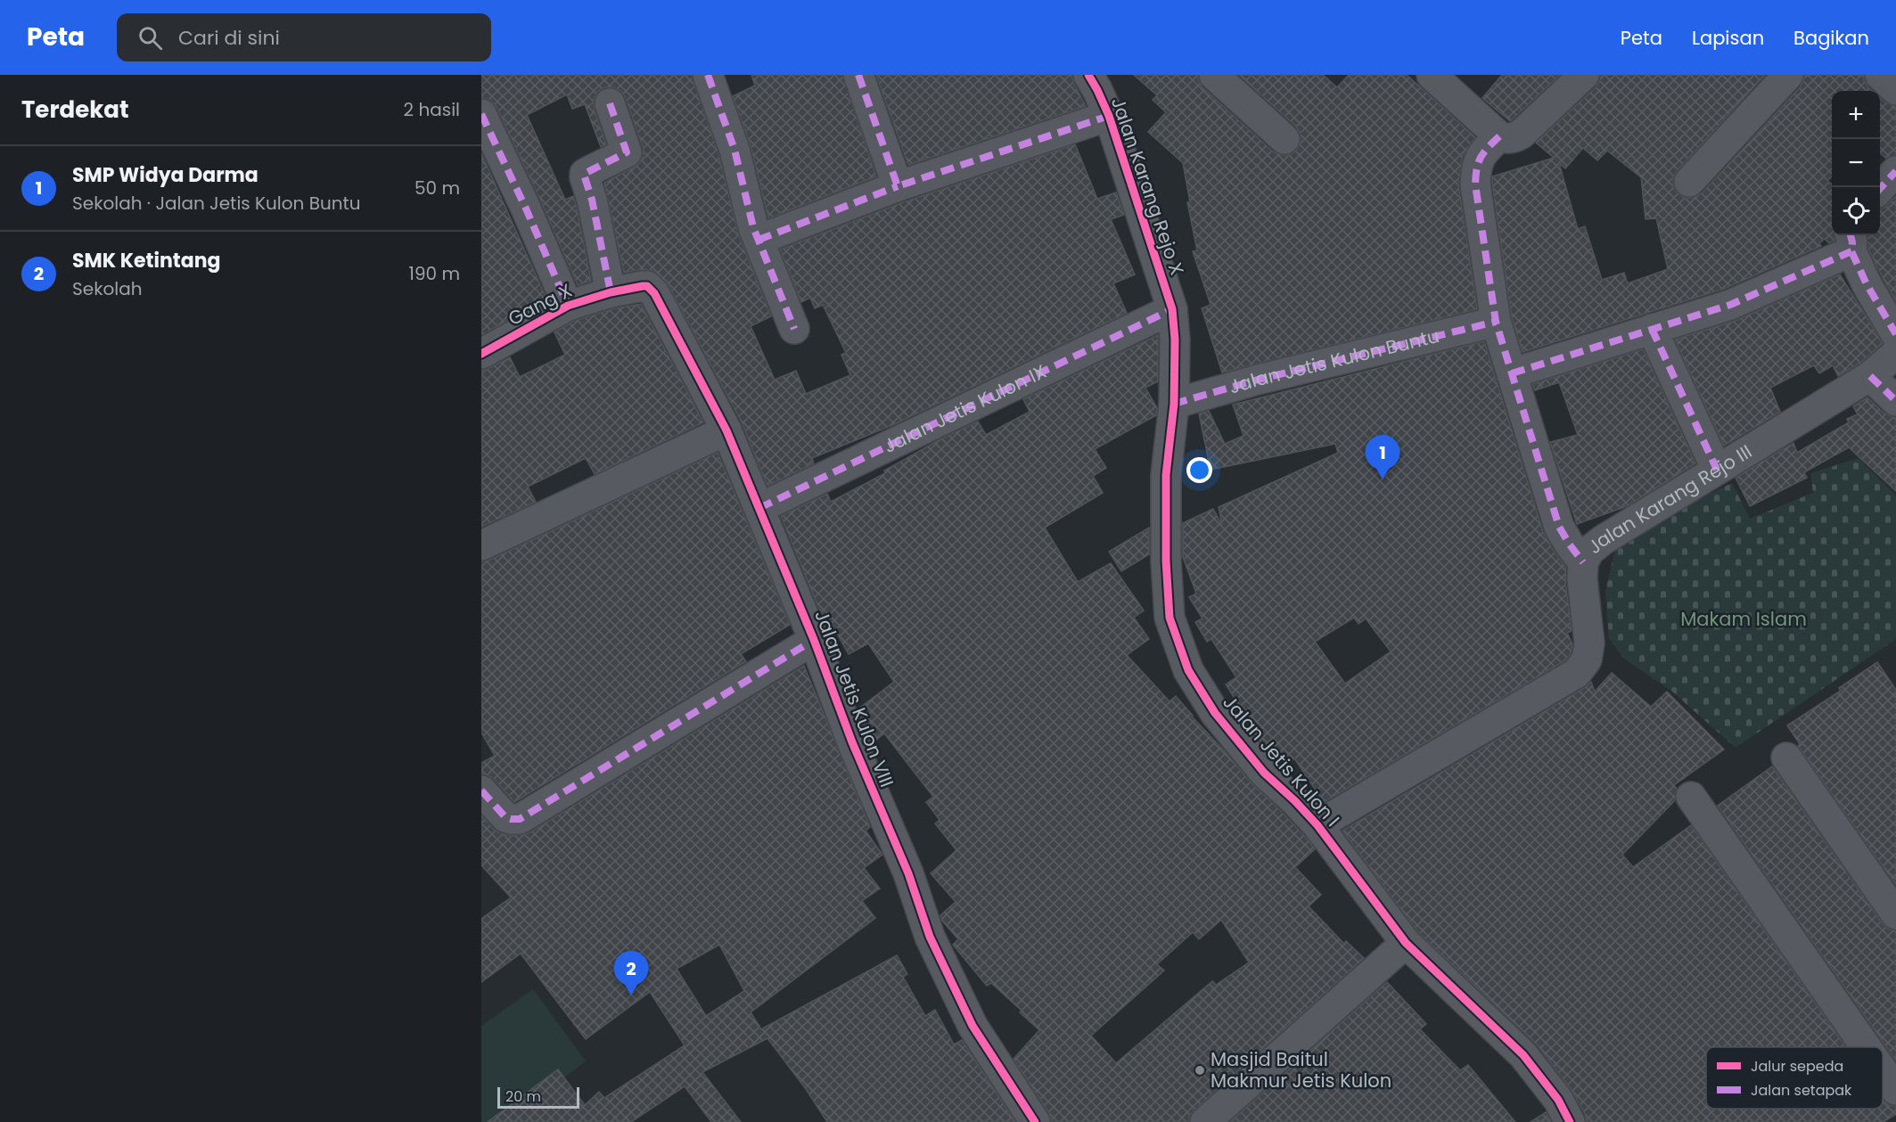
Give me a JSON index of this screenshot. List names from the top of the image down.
{
  "streets": {
    "street": [
      "Jalan Karang Rejo X",
      "Gang X",
      "Jalan Jetis Kulon Buntu",
      "Jalan Jetis Kulon IX",
      "Jalan Karang Rejo III",
      "Jalan Jetis Kulon VIII",
      "Jalan Jetis Kulon I"
    ]
  },
  "crossings": [
    ["Jalan Karang Rejo X", "Jalan Jetis Kulon IX"],
    ["Jalan Karang Rejo X", "Jalan Jetis Kulon I"],
    ["Gang X", "Jalan Jetis Kulon VIII"],
    ["Jalan Jetis Kulon Buntu", "Jalan Jetis Kulon I"],
    ["Jalan Jetis Kulon IX", "Jalan Jetis Kulon VIII"],
    ["Jalan Jetis Kulon IX", "Jalan Jetis Kulon I"],
    ["Jalan Karang Rejo III", "Jalan Jetis Kulon I"]
  ],
  "parks": ["Makam Islam"],
  "places": ["Masjid Baitul Makmur Jetis Kulon"],
  "legend": ["Jalur sepeda", "Jalan setapak"],
  "scale_bar": "20 m",
  "page": {
    "header": "Peta",
    "search": "Cari di sini",
    "nav": ["Peta", "Lapisan", "Bagikan"],
    "heading": ["Terdekat", "2 hasil"],
    "map_buttons": ["+", "−"],
    "list": [
      {
        "mark": "1",
        "name": "SMP Widya Darma",
        "note": "Sekolah · Jalan Jetis Kulon Buntu",
        "value": "50 m"
      },
      {
        "mark": "2",
        "name": "SMK Ketintang",
        "note": "Sekolah",
        "value": "190 m"
      }
    ],
    "pins": ["1", "2"],
    "scale": "20 m"
  }
}
